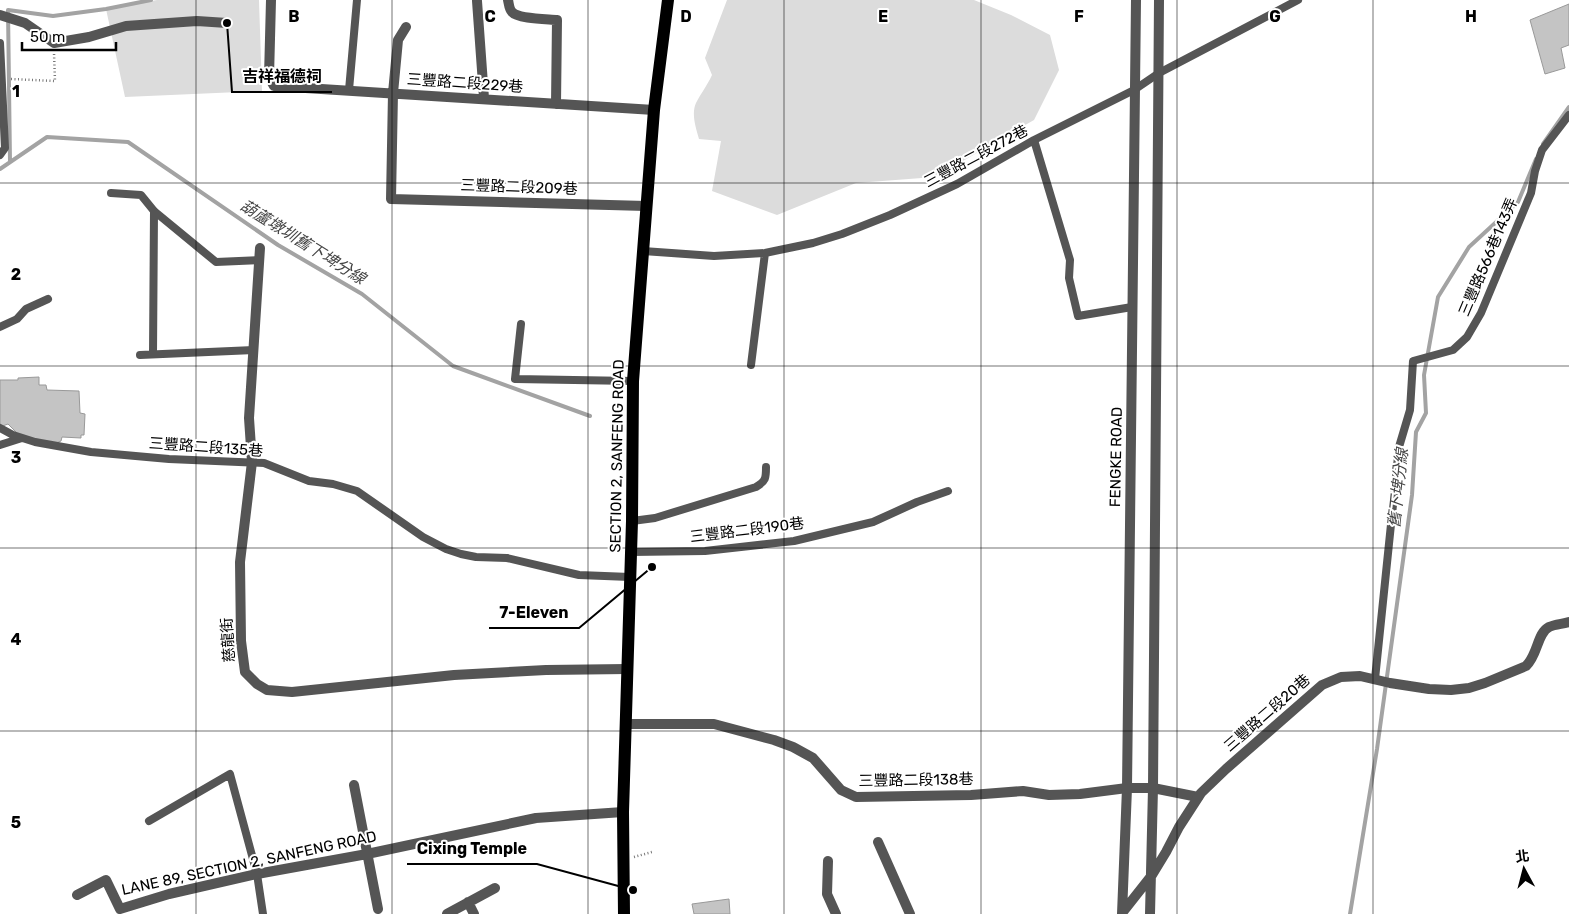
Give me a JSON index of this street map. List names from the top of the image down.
{
  "streets": {
    "main road": ["SECTION 2, SANFENG ROAD"],
    "street": [
      "三豐路二段229巷",
      "三豐路二段209巷",
      "FENGKE ROAD",
      "慈龍街",
      "三豐路二段20巷",
      "三豐路二段138巷",
      "LANE 89, SECTION 2, SANFENG ROAD"
    ],
    "lane": [
      "三豐路二段272巷",
      "三豐路566巷143弄",
      "三豐路二段135巷",
      "三豐路二段190巷"
    ]
  },
  "crossings": [
    ["三豐路二段229巷", "三豐路二段209巷"],
    ["三豐路二段229巷", "SECTION 2, SANFENG ROAD"],
    ["三豐路二段272巷", "SECTION 2, SANFENG ROAD"],
    ["三豐路二段272巷", "FENGKE ROAD"],
    ["三豐路二段209巷", "SECTION 2, SANFENG ROAD"],
    ["三豐路566巷143弄", "三豐路二段20巷"],
    ["三豐路二段135巷", "SECTION 2, SANFENG ROAD"],
    ["三豐路二段135巷", "慈龍街"],
    ["SECTION 2, SANFENG ROAD", "三豐路二段190巷"],
    ["SECTION 2, SANFENG ROAD", "慈龍街"],
    ["SECTION 2, SANFENG ROAD", "三豐路二段138巷"],
    ["SECTION 2, SANFENG ROAD", "LANE 89, SECTION 2, SANFENG ROAD"],
    ["FENGKE ROAD", "三豐路二段20巷"],
    ["FENGKE ROAD", "三豐路二段138巷"],
    ["三豐路二段20巷", "三豐路二段138巷"]
  ],
  "water": ["葫蘆墩圳舊下埤分線", "舊下埤分線"],
  "places": ["吉祥福德祠", "7-Eleven", "Cixing Temple"],
  "scale_bar": "50 m",
  "north": "top",
  "grid": {
    "columns": [
      "B",
      "C",
      "D",
      "E",
      "F",
      "G",
      "H"
    ],
    "rows": [
      "1",
      "2",
      "3",
      "4",
      "5"
    ]
  }
}
